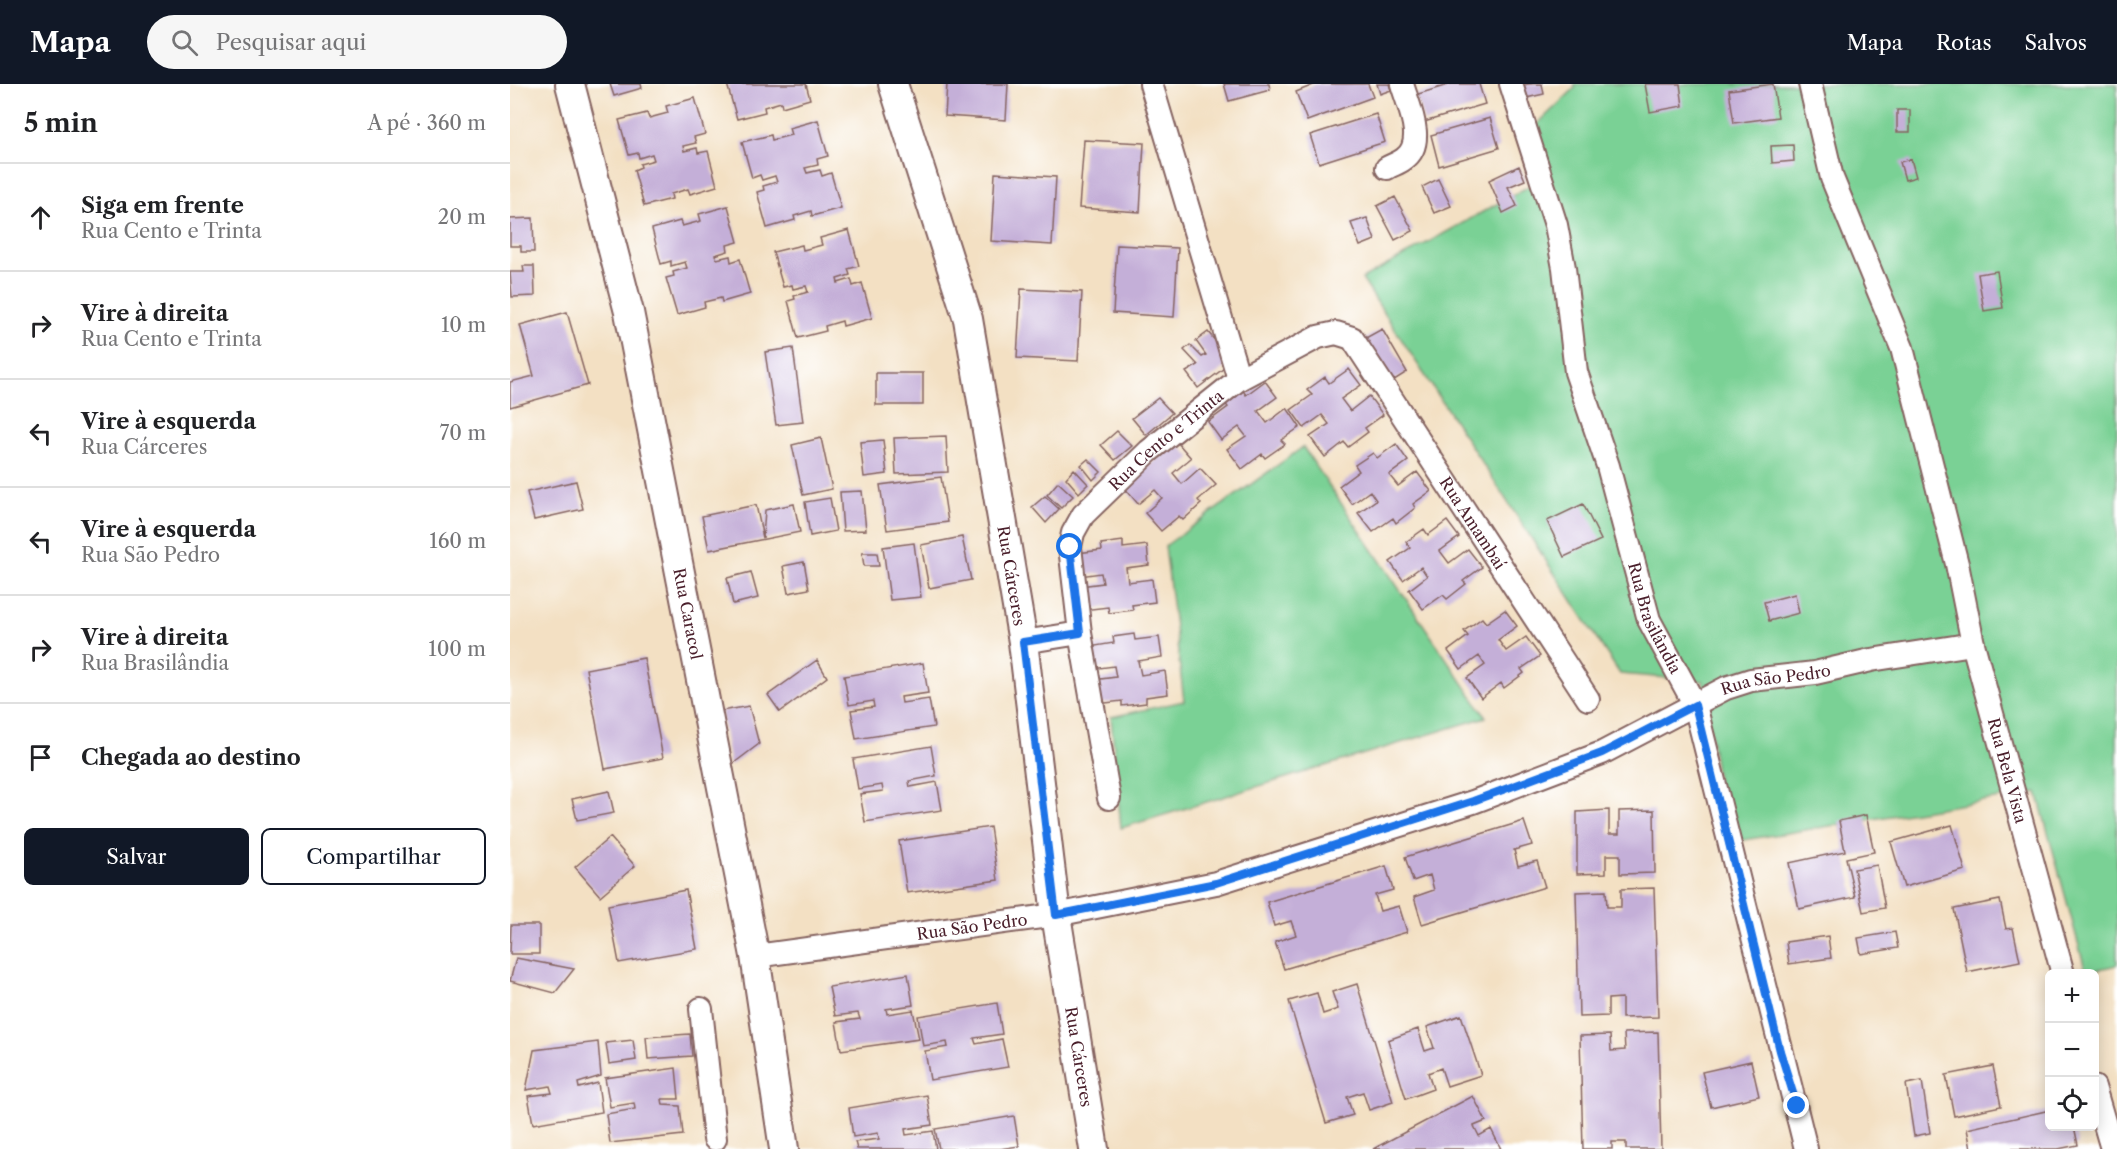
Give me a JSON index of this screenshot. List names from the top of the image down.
{
  "streets": {
    "street": [
      "Rua Cento e Trinta",
      "Rua Amambaí",
      "Rua Cárceres",
      "Rua Caracol",
      "Rua Brasilândia",
      "Rua São Pedro",
      "Rua Bela Vista"
    ]
  },
  "crossings": [
    ["Rua Cento e Trinta", "Rua Amambaí"],
    ["Rua Cárceres", "Rua São Pedro"],
    ["Rua Caracol", "Rua São Pedro"],
    ["Rua Brasilândia", "Rua São Pedro"],
    ["Rua São Pedro", "Rua Bela Vista"]
  ],
  "page": {
    "header": "Mapa",
    "search": "Pesquisar aqui",
    "nav": ["Mapa", "Rotas", "Salvos"],
    "heading": ["5 min", "A pé · 360 m"],
    "list": [
      ["Siga em frente", "Rua Cento e Trinta", "20 m"],
      ["Vire à direita", "Rua Cento e Trinta", "10 m"],
      ["Vire à esquerda", "Rua Cárceres", "70 m"],
      ["Vire à esquerda", "Rua São Pedro", "160 m"],
      ["Vire à direita", "Rua Brasilândia", "100 m"],
      "Chegada ao destino"
    ],
    "buttons": ["Salvar", "Compartilhar"],
    "map_buttons": ["+", "−"]
  }
}
